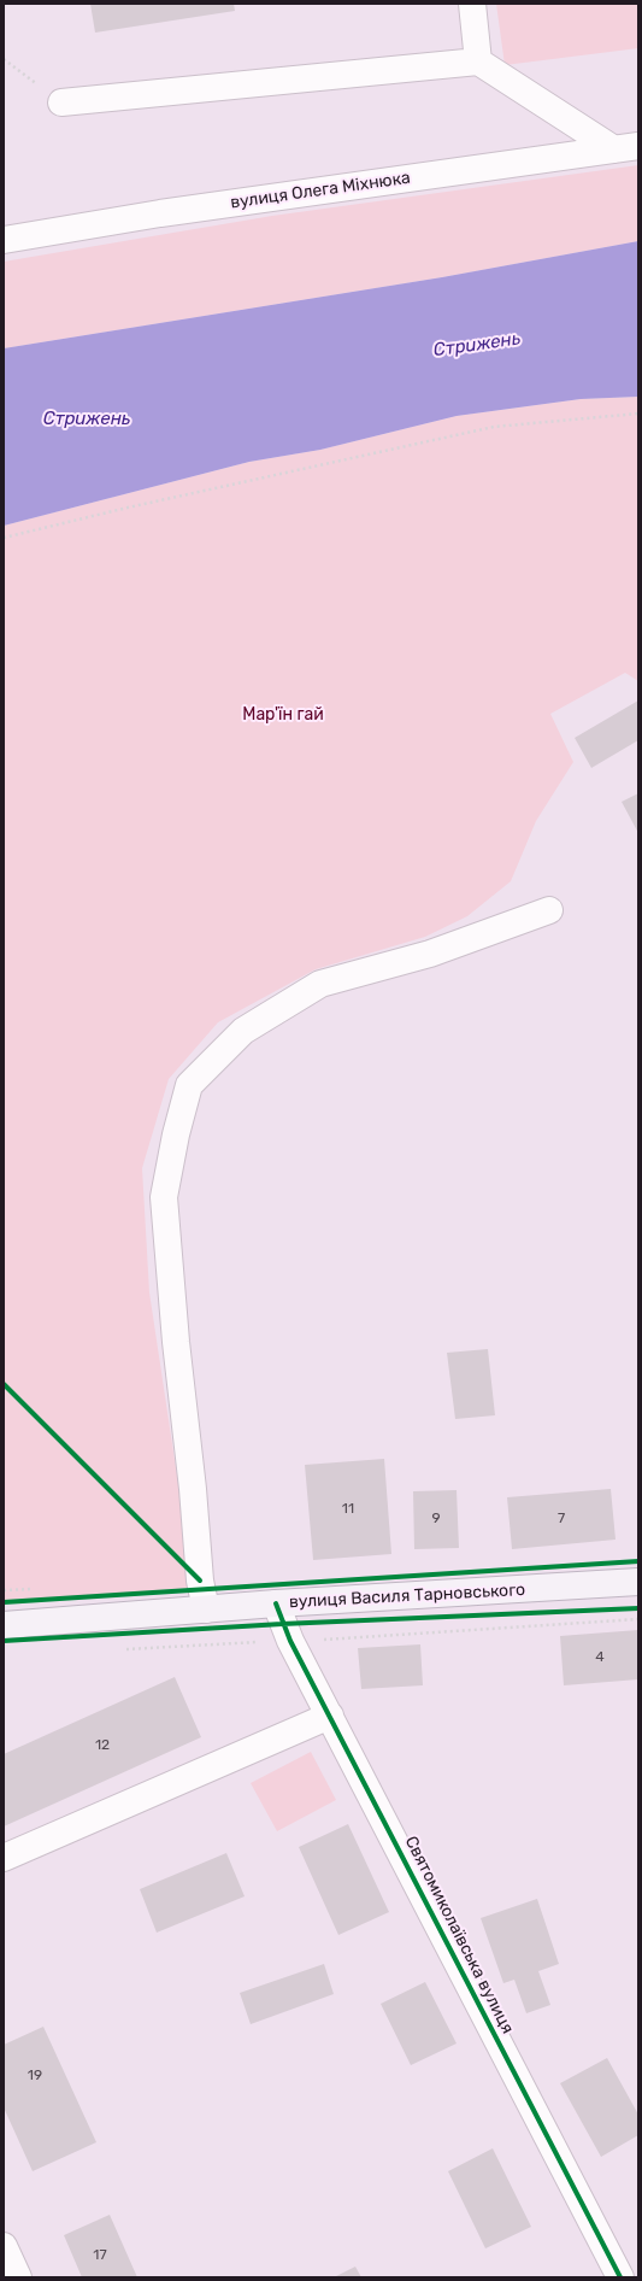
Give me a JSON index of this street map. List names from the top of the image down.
{
  "streets": {
    "main road": ["вулиця Василя Тарновського"],
    "street": ["вулиця Олега Міхнюка", "Святомиколаївська вулиця"]
  },
  "crossings": [
    ["вулиця Василя Тарновського", "Святомиколаївська вулиця"]
  ],
  "water": ["Стрижень"],
  "parks": ["Мар'їн гай"],
  "house_numbers": [
    "11",
    "9",
    "7",
    "4",
    "12",
    "19",
    "17"
  ]
}
